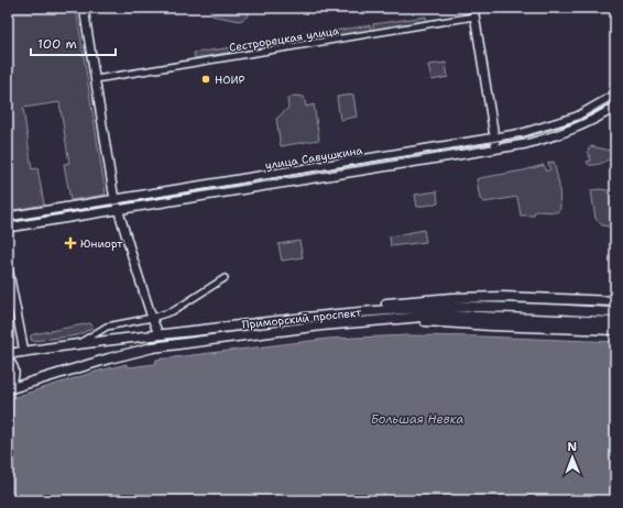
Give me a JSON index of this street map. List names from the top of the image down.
{
  "streets": {
    "main road": ["улица Савушкина", "Приморский проспект"],
    "street": ["Сестрорецкая улица"]
  },
  "water": ["Большая Невка"],
  "places": {
    "other": ["НОИР"],
    "health": ["Юниорт"]
  },
  "scale_bar": "100 m",
  "north": "top"
}
